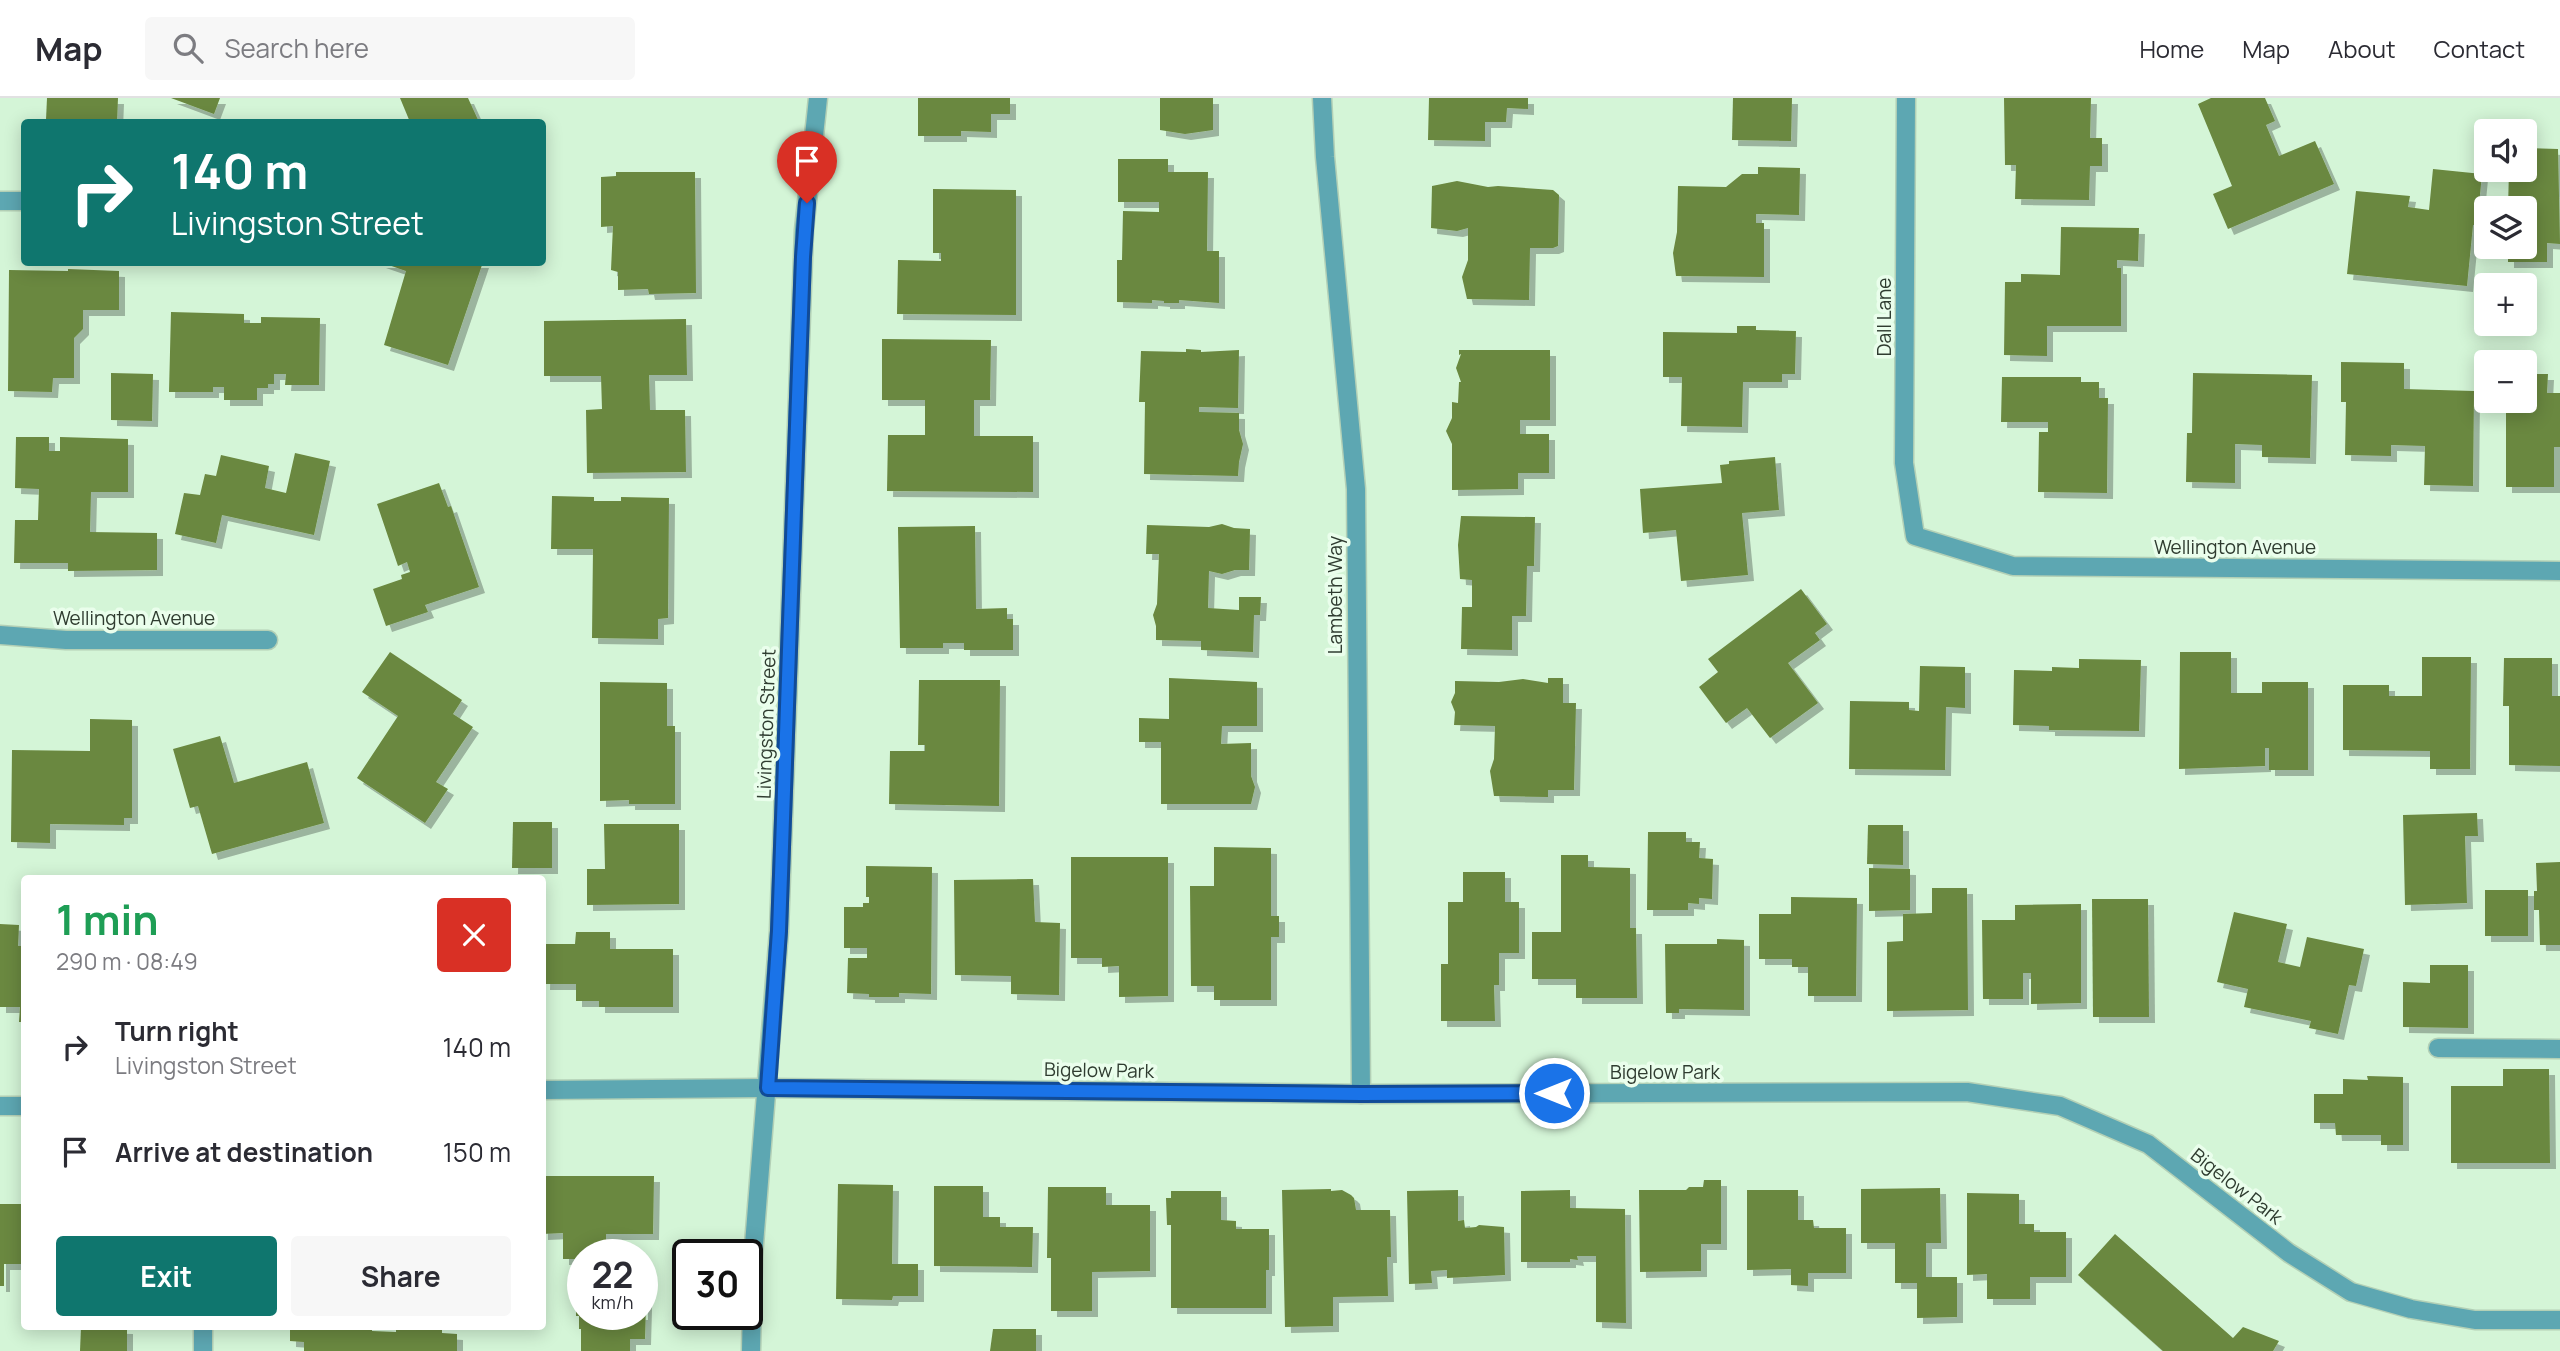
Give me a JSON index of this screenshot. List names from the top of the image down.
{
  "streets": {
    "street": [
      "Dall Lane",
      "Wellington Avenue",
      "Lambeth Way",
      "Livingston Street",
      "Bigelow Park"
    ]
  },
  "crossings": [
    ["Dall Lane", "Wellington Avenue"],
    ["Lambeth Way", "Bigelow Park"],
    ["Livingston Street", "Bigelow Park"]
  ],
  "page": {
    "header": "Map",
    "search": "Search here",
    "nav": [
      "Home",
      "Map",
      "About",
      "Contact"
    ],
    "map_buttons": ["+", "−"],
    "turn": ["140 m", "Livingston Street"],
    "heading": ["1 min", "290 m · 08:49"],
    "list": [
      {
        "name": "Turn right",
        "note": "Livingston Street",
        "value": "140 m"
      },
      {
        "name": "Arrive at destination",
        "value": "150 m"
      }
    ],
    "buttons": ["Exit", "Share"],
    "speed": "22 km/h",
    "limit": "30"
  }
}
